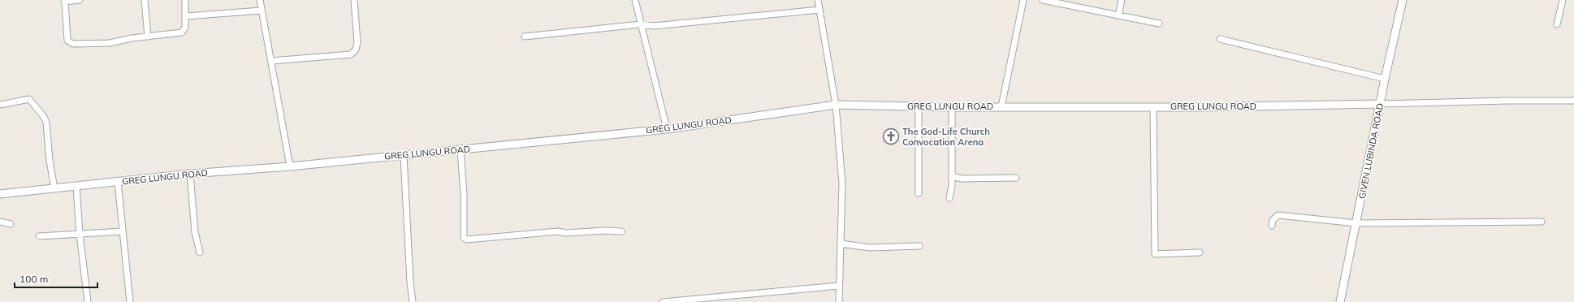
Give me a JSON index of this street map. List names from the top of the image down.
{
  "streets": {
    "street": ["GREG LUNGU ROAD", "GIVEN LUBINDA ROAD"]
  },
  "crossings": [
    ["GREG LUNGU ROAD", "GIVEN LUBINDA ROAD"]
  ],
  "places": {
    "church": ["The God-Life Church Convocation Arena"]
  },
  "scale_bar": "100 m"
}
